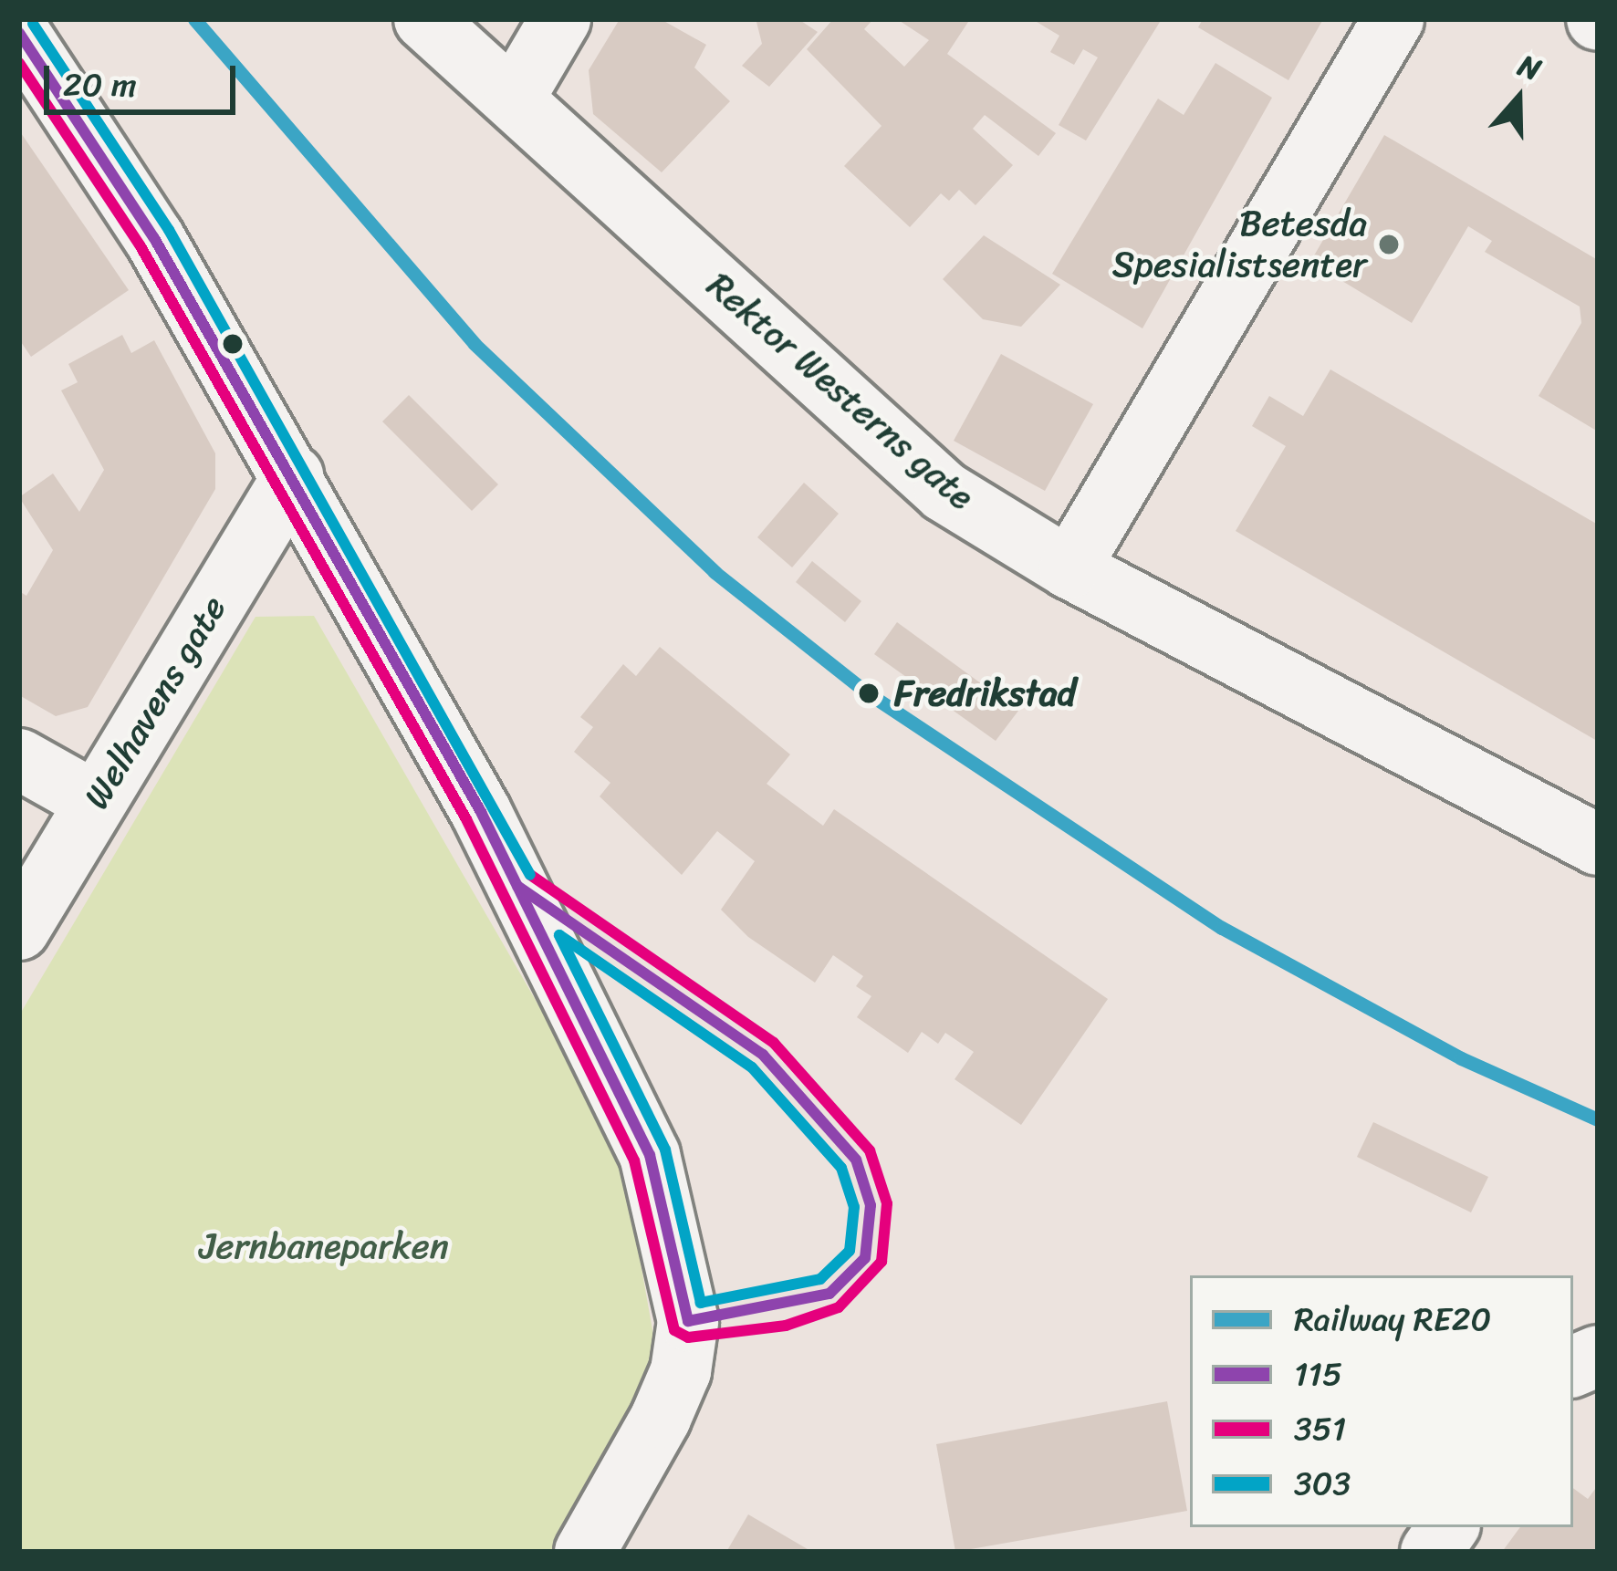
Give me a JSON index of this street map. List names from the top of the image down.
{
  "streets": {
    "street": ["Rektor Westerns gate", "Welhavens gate"]
  },
  "parks": ["Jernbaneparken"],
  "places": ["Betesda Spesialistsenter", "Fredrikstad"],
  "lines": [
    "rail line RE20",
    "transit line 303",
    "transit line 115",
    "transit line 351"
  ],
  "legend": [
    "Railway RE20",
    "115",
    "351",
    "303"
  ],
  "scale_bar": "20 m",
  "north": "top"
}
